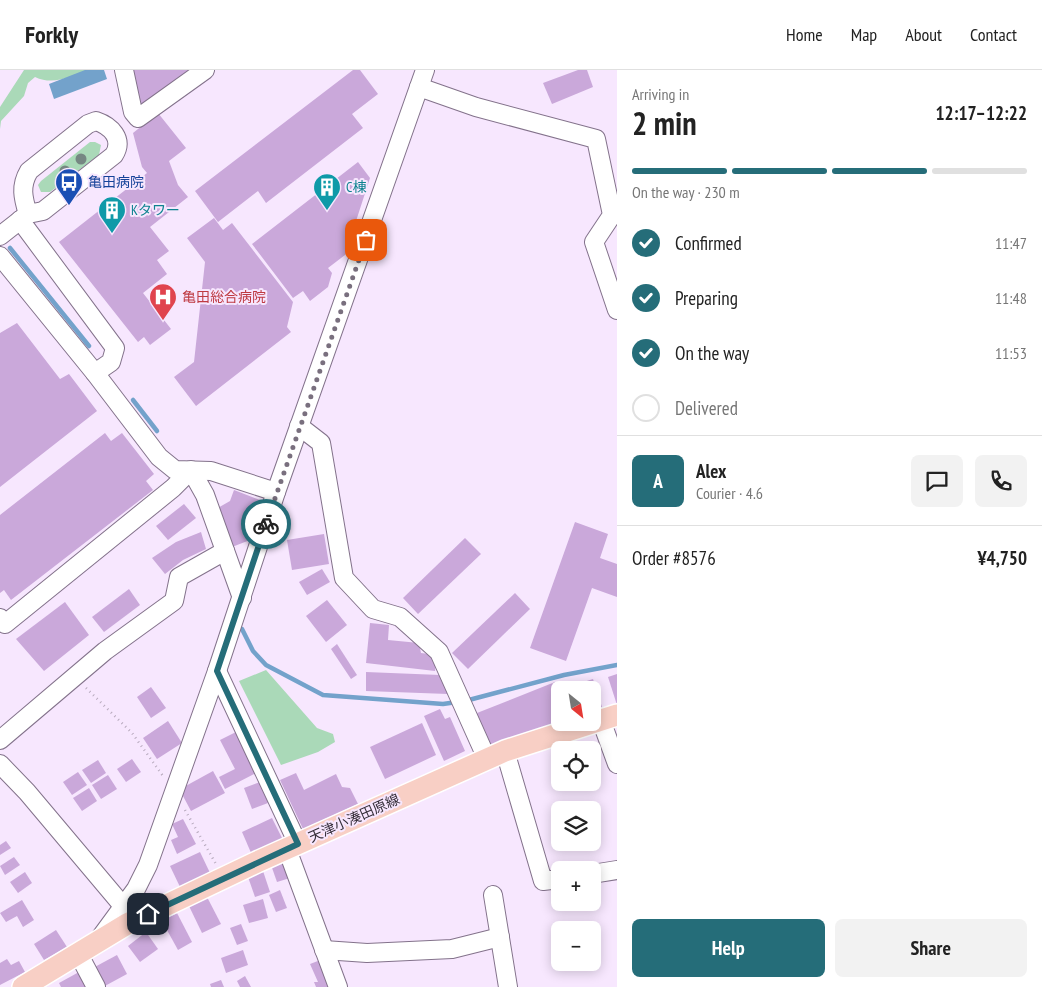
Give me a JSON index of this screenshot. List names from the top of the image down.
{
  "streets": {
    "main road": ["天津小湊田原線"]
  },
  "places": {
    "bus stop": ["亀田病院"],
    "building": ["C棟", "Kタワー"],
    "hospital": ["亀田総合病院"]
  },
  "north": "bottom right",
  "page": {
    "header": "Forkly",
    "nav": [
      "Home",
      "Map",
      "About",
      "Contact"
    ],
    "heading": ["2 min", "Arriving in", "12:17–12:22"],
    "panel": [
      "Alex",
      "Courier · 4.6",
      "Order #8576",
      "¥4,750"
    ],
    "bar": "On the way · 230 m",
    "list": [
      ["Confirmed", "11:47"],
      ["Preparing", "11:48"],
      ["On the way", "11:53"],
      "Delivered"
    ],
    "round": "A",
    "map_buttons": ["+", "−"],
    "buttons": ["Help", "Share"]
  }
}
